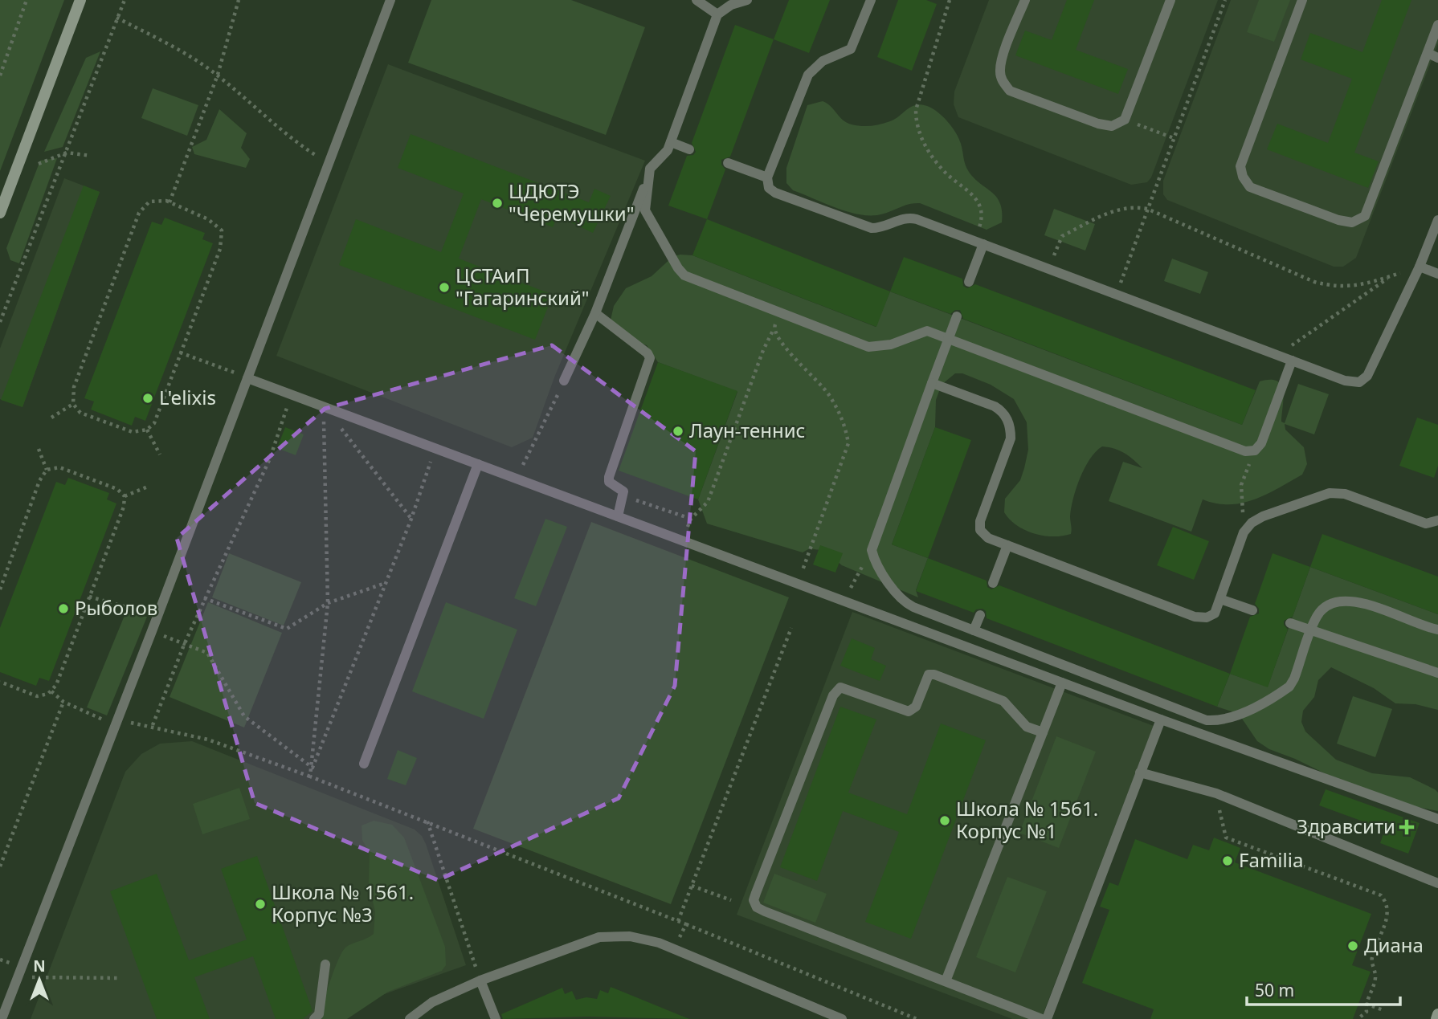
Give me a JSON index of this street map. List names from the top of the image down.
{
  "places": {
    "other": [
      "ЦДЮТЭ \"Черемушки\"",
      "ЦСТАиП \"Гагаринский\"",
      "L'elixis",
      "Лаун-теннис",
      "Рыболов",
      "Школа № 1561. Корпус №1",
      "Familia",
      "Школа № 1561. Корпус №3",
      "Диана"
    ],
    "health": ["Здравсити"]
  },
  "scale_bar": "50 m",
  "north": "top"
}
